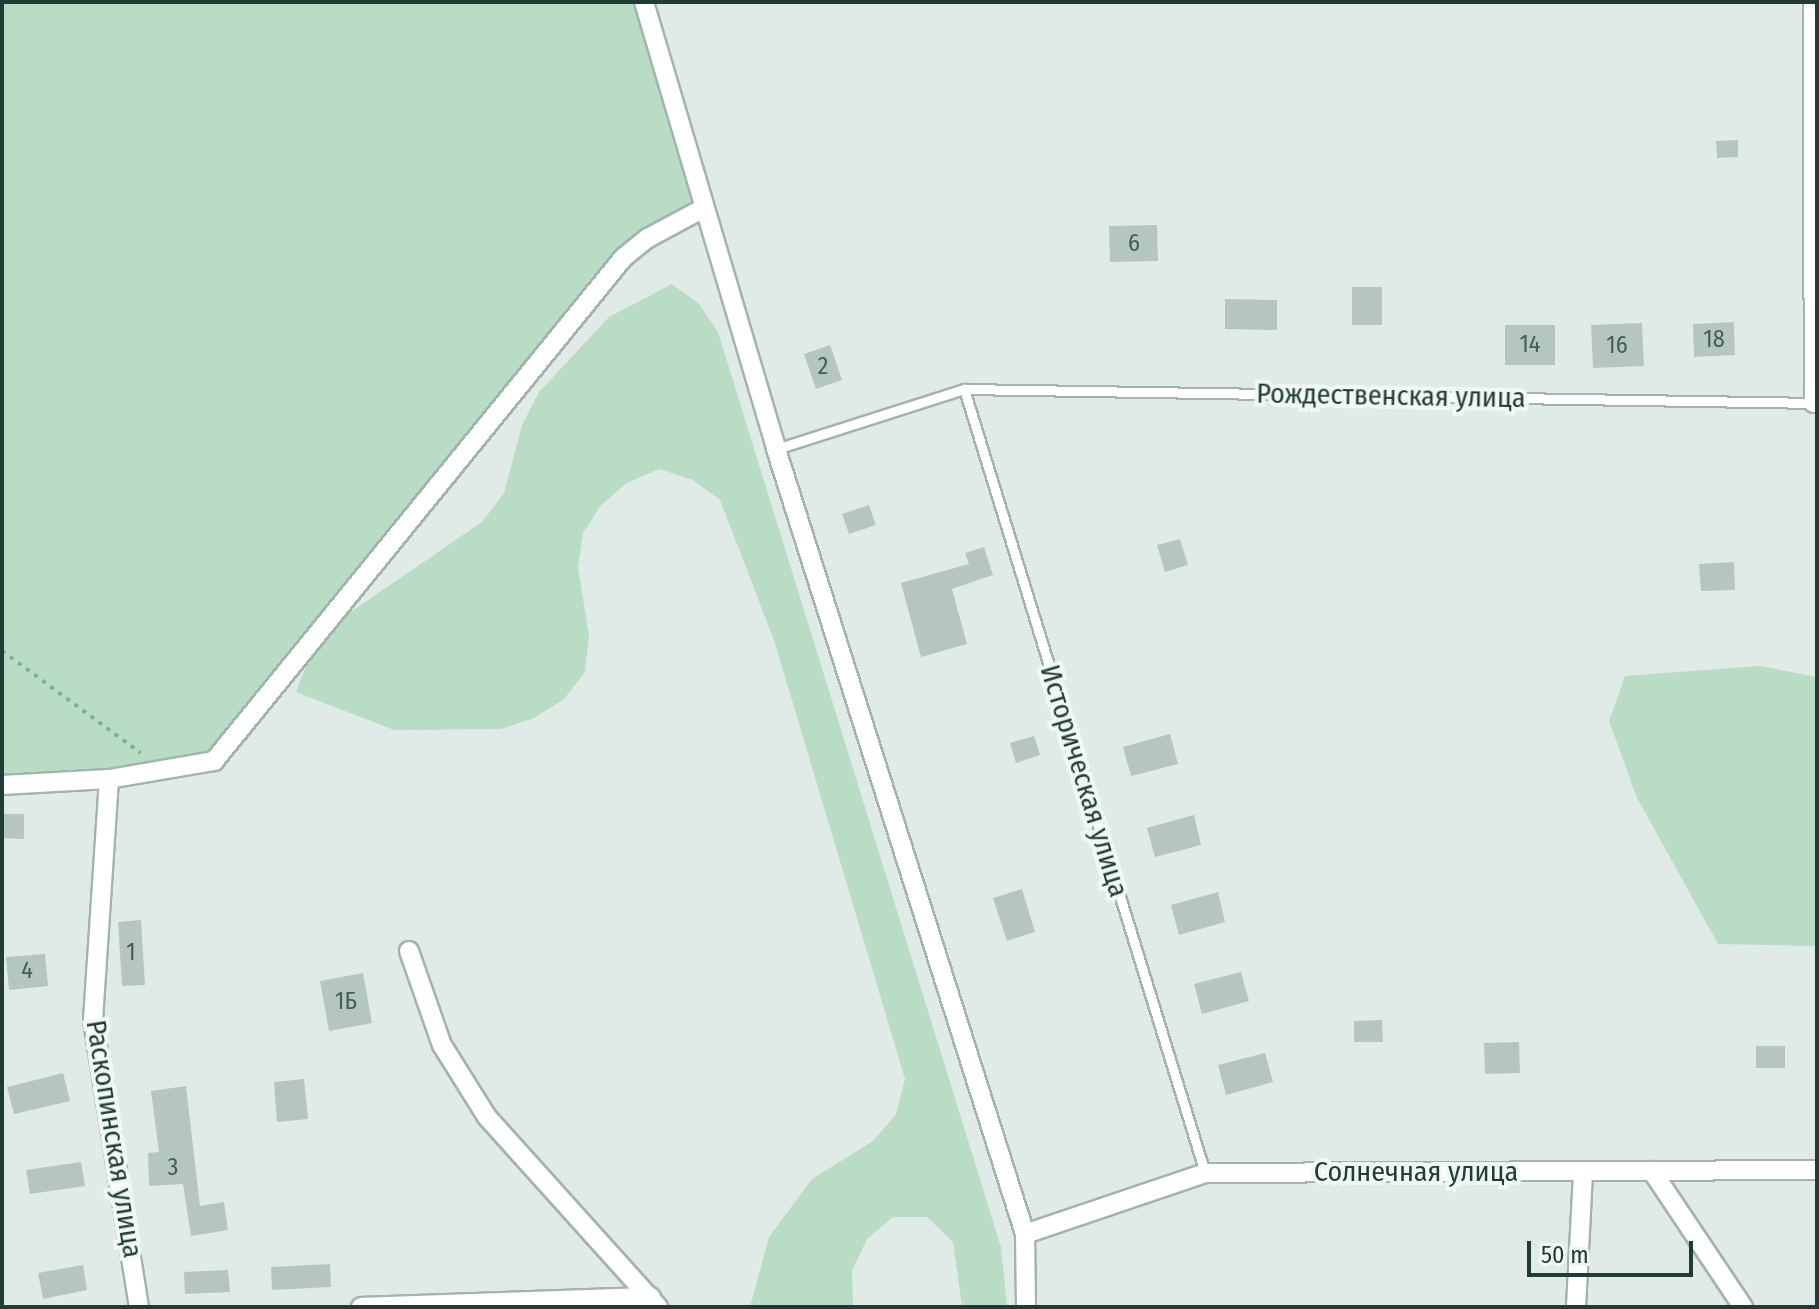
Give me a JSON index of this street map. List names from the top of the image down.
{
  "streets": {
    "street": ["Раскопинская улица", "Солнечная улица"],
    "lane": ["Рождественская улица", "Историческая улица"]
  },
  "crossings": [
    ["Рождественская улица", "Историческая улица"],
    ["Историческая улица", "Солнечная улица"]
  ],
  "house_numbers": [
    "6",
    "18",
    "14",
    "16",
    "2",
    "1",
    "4",
    "1Б",
    "3"
  ],
  "scale_bar": "50 m"
}
